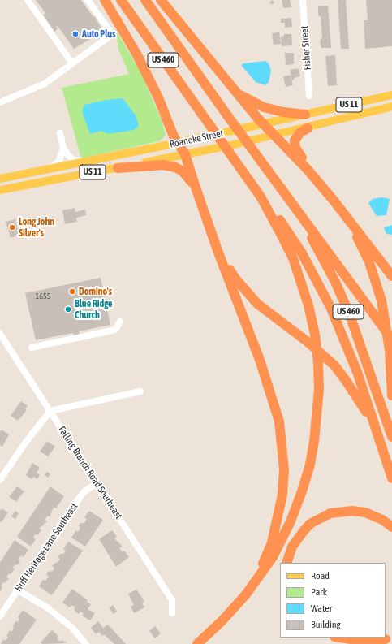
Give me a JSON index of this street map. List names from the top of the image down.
{
  "streets": {
    "highway": ["US 460"],
    "main road": ["US 11", "Roanoke Street"],
    "street": ["Fisher Street", "Falling Branch Road Southeast", "Huff Heritage Lane Southeast"]
  },
  "crossings": [
    ["Falling Branch Road Southeast", "Huff Heritage Lane Southeast"]
  ],
  "places": [
    "Auto Plus",
    "Long John Silver's",
    "Domino's",
    "Blue Ridge Church"
  ],
  "house_numbers": ["1655"],
  "legend": [
    "Road",
    "Park",
    "Water",
    "Building"
  ]
}
